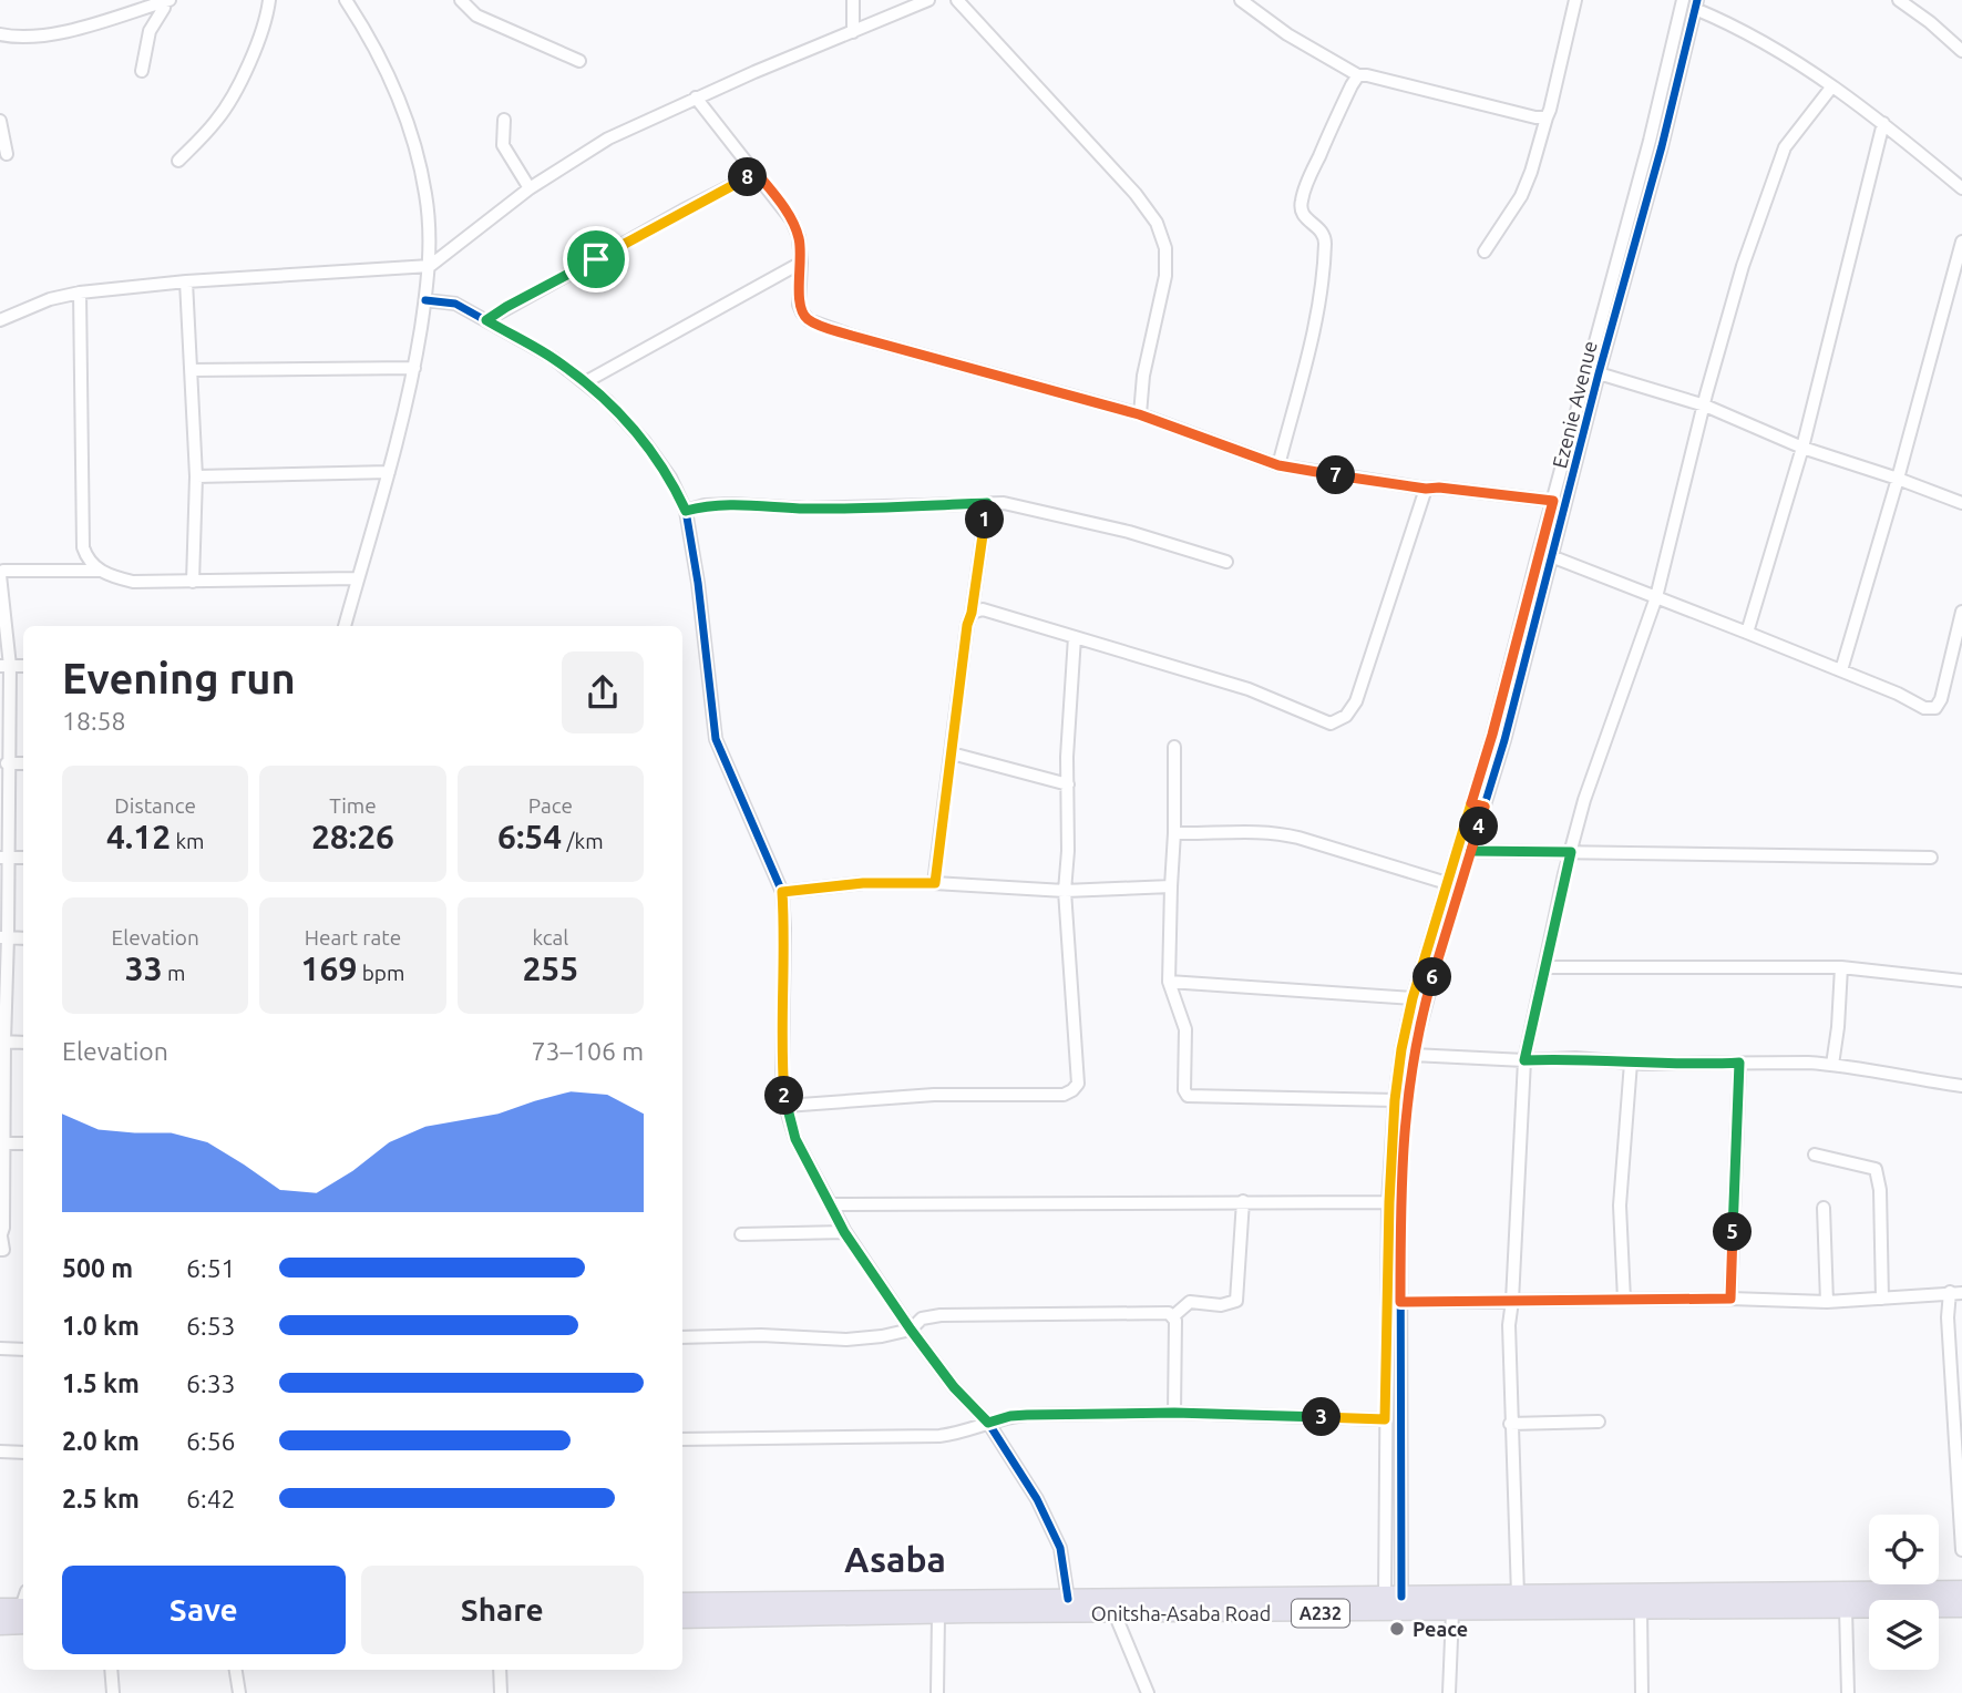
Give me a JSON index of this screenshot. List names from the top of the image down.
{
  "streets": {
    "highway": ["Onitsha-Asaba Road", "A232"],
    "street": ["Ezenie Avenue"]
  },
  "crossings": [
    ["Ezenie Avenue", "A232"],
    ["Onitsha-Asaba Road", "A232"]
  ],
  "districts": ["Asaba"],
  "places": ["Peace"],
  "page": {
    "pins": [
      "8",
      "7",
      "1",
      "4",
      "6",
      "2",
      "5",
      "3"
    ],
    "heading": ["Evening run", "18:58"],
    "stats": [
      ["Distance", "4.12 km"],
      ["Time", "28:26"],
      ["Pace", "6:54 /km"],
      ["Elevation", "33 m"],
      ["Heart rate", "169 bpm"],
      ["kcal", "255"]
    ],
    "chart": ["Elevation", "73–106 m"],
    "list": [
      {
        "name": "500 m",
        "note": "6:51"
      },
      {
        "name": "1.0 km",
        "note": "6:53"
      },
      {
        "name": "1.5 km",
        "note": "6:33"
      },
      {
        "name": "2.0 km",
        "note": "6:56"
      },
      {
        "name": "2.5 km",
        "note": "6:42"
      }
    ],
    "buttons": ["Save", "Share"]
  }
}
